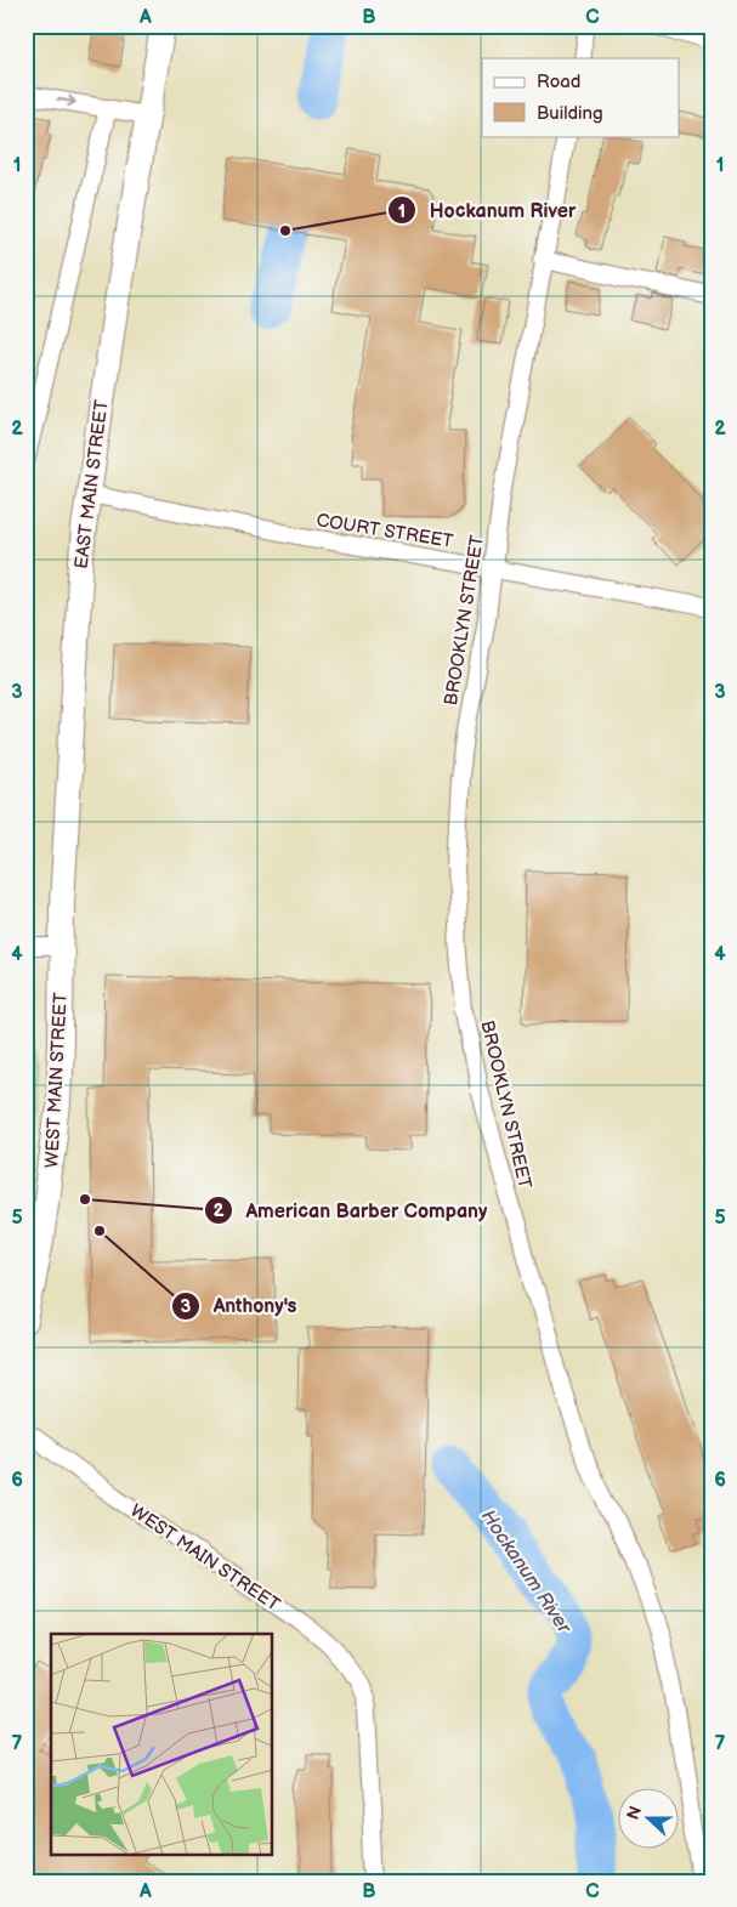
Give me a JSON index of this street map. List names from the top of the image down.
{
  "streets": {
    "main road": ["EAST MAIN STREET", "WEST MAIN STREET"],
    "street": ["COURT STREET", "BROOKLYN STREET"]
  },
  "crossings": [
    ["EAST MAIN STREET", "COURT STREET"],
    ["EAST MAIN STREET", "WEST MAIN STREET"],
    ["COURT STREET", "BROOKLYN STREET"]
  ],
  "water": ["Hockanum River"],
  "places": ["Hockanum River", "American Barber Company", "Anthony's"],
  "legend": ["Road", "Building"],
  "north": "left",
  "grid": {
    "columns": ["A", "B", "C"],
    "rows": [
      "1",
      "2",
      "3",
      "4",
      "5",
      "6",
      "7"
    ]
  }
}
